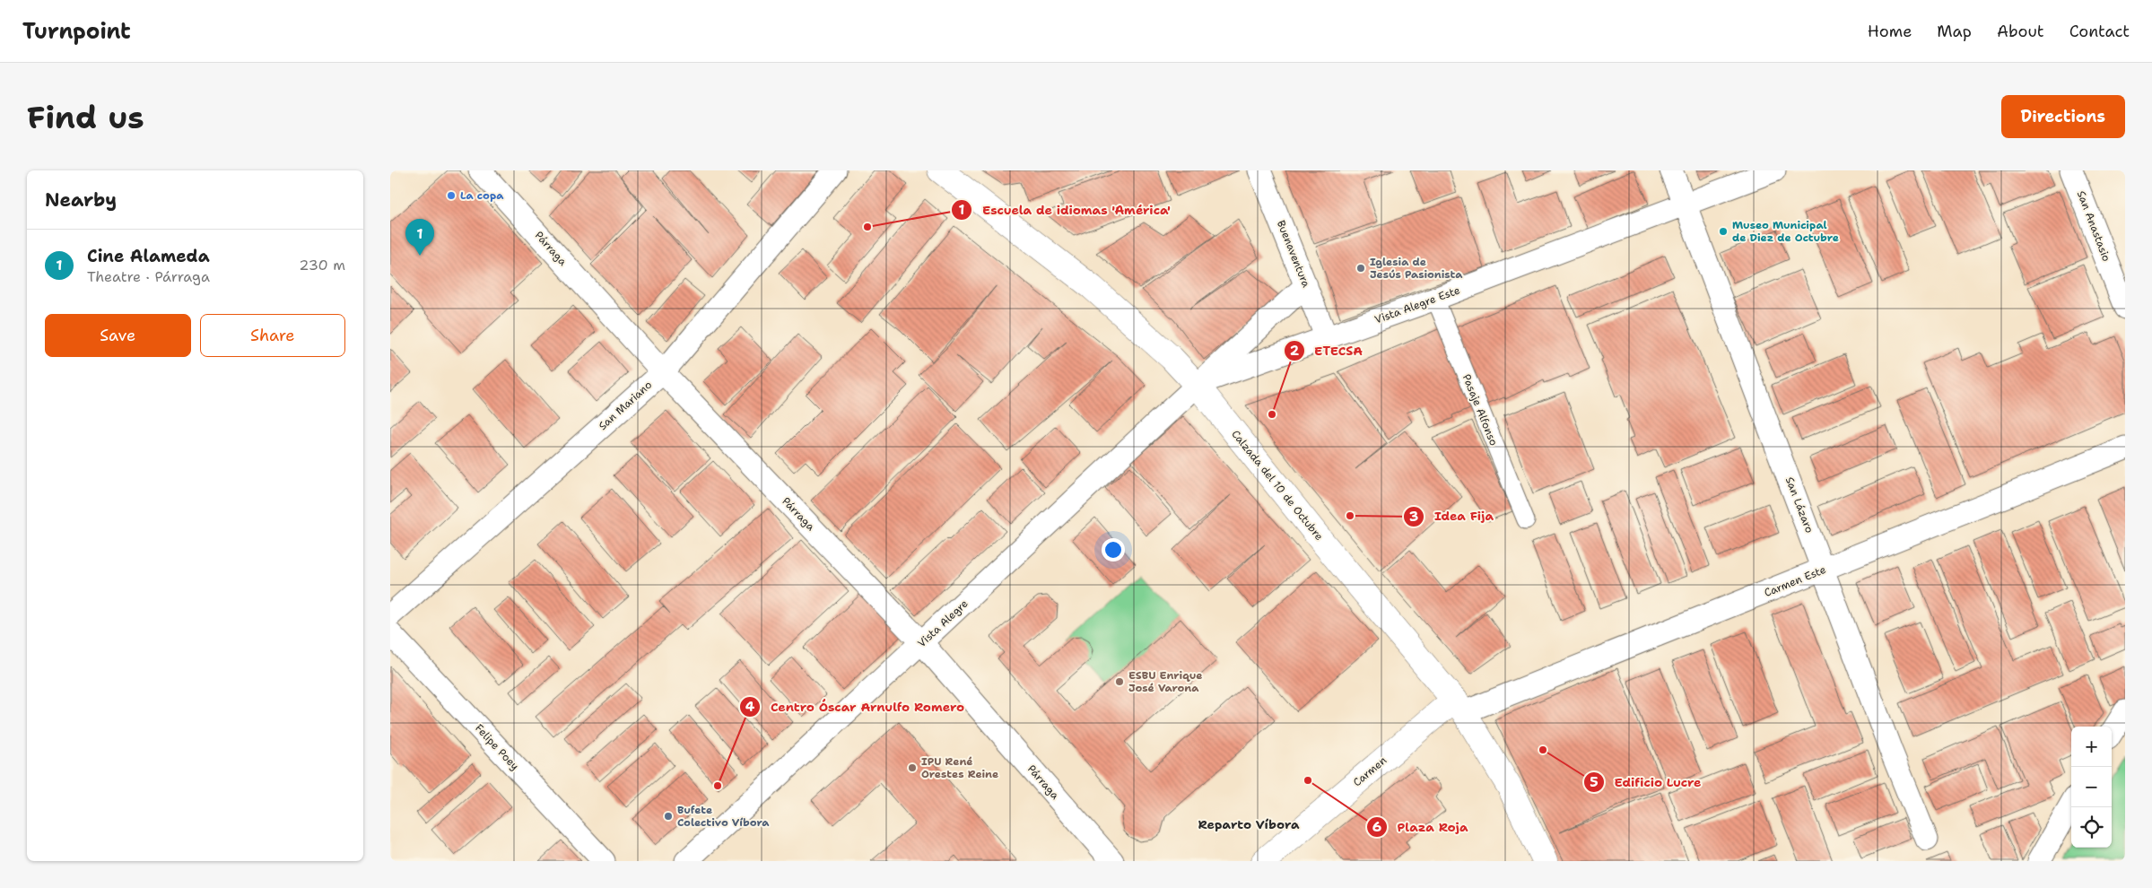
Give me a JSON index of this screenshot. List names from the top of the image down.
{
  "streets": {
    "main road": ["Calzada del 10 de Octubre", "Carmen"],
    "street": [
      "San Anastasio",
      "Párraga",
      "Buenaventura",
      "Vista Alegre Este",
      "San Mariano",
      "Pasaje Alfonso",
      "San Lázaro",
      "Carmen Este",
      "Vista Alegre",
      "Felipe Poey"
    ]
  },
  "crossings": [
    ["Párraga", "San Mariano"],
    ["Párraga", "Vista Alegre"],
    ["Buenaventura", "Vista Alegre Este"],
    ["Vista Alegre Este", "Pasaje Alfonso"],
    ["Vista Alegre Este", "Calzada del 10 de Octubre"],
    ["Vista Alegre Este", "San Lázaro"],
    ["Vista Alegre Este", "Vista Alegre"],
    ["Calzada del 10 de Octubre", "Carmen Este"],
    ["Calzada del 10 de Octubre", "Vista Alegre"],
    ["Calzada del 10 de Octubre", "Carmen"],
    ["San Lázaro", "Carmen Este"],
    ["Carmen Este", "Carmen"]
  ],
  "districts": ["Reparto Víbora"],
  "places": [
    "La copa",
    "Escuela de idiomas 'América'",
    "Museo Municipal de Diez de Octubre",
    "Iglesia de Jesús Pasionista",
    "ETECSA",
    "Idea Fija",
    "ESBU Enrique José Varona",
    "Edificio Lucre",
    "IPU René Orestes Reine",
    "Plaza Roja",
    "Centro Óscar Arnulfo Romero",
    "Bufete Colectivo Víbora"
  ],
  "page": {
    "header": "Turnpoint",
    "nav": [
      "Home",
      "Map",
      "About",
      "Contact"
    ],
    "buttons": [
      "Directions",
      ["Save", "Share"]
    ],
    "title": "Find us",
    "heading": "Nearby",
    "pins": "1",
    "list": [
      {
        "mark": "1",
        "name": "Cine Alameda",
        "note": "Theatre · Párraga",
        "value": "230 m"
      }
    ],
    "map_buttons": ["+", "−"]
  }
}
